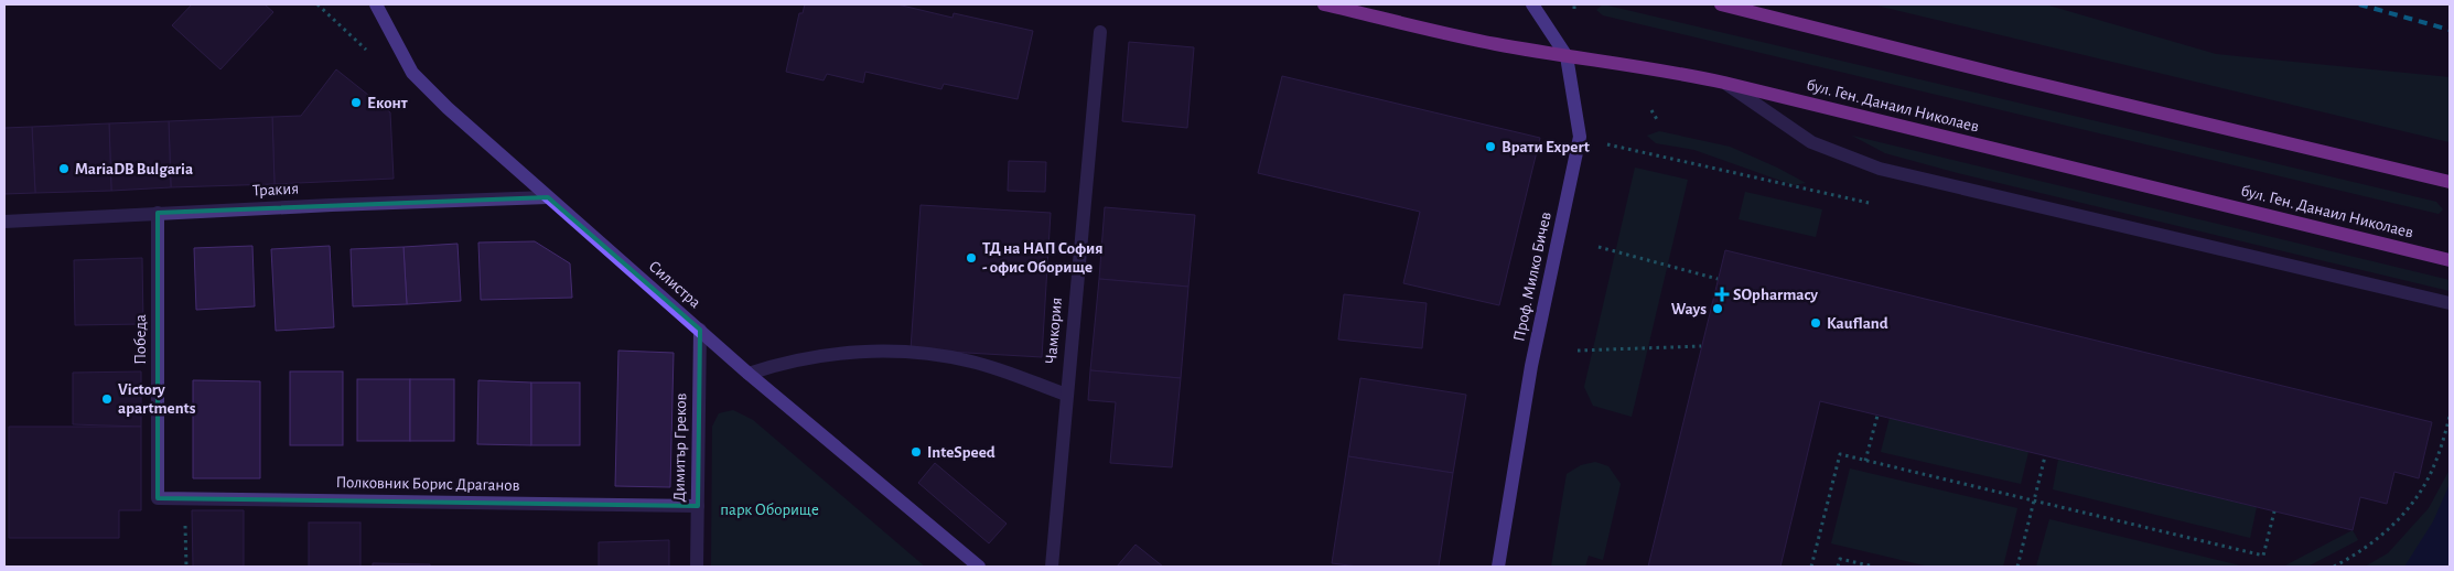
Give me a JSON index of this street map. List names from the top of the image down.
{
  "streets": {
    "main road": ["бул. Ген. Данаил Николаев", "Проф. Милко Бичев", "Силистра"],
    "street": [
      "Тракия",
      "Чамкория",
      "Победа",
      "Димитър Греков",
      "Полковник Борис Драганов"
    ]
  },
  "crossings": [
    ["бул. Ген. Данаил Николаев", "Проф. Милко Бичев"],
    ["Тракия", "Силистра"],
    ["Тракия", "Победа"],
    ["Силистра", "Димитър Греков"],
    ["Победа", "Полковник Борис Драганов"],
    ["Димитър Греков", "Полковник Борис Драганов"]
  ],
  "parks": ["парк Оборище"],
  "places": {
    "other": [
      "Еконт",
      "Врати Expert",
      "MariaDB Bulgaria",
      "ТД на НАП София - офис Оборище",
      "Ways",
      "Kaufland",
      "Victory apartments",
      "InteSpeed"
    ],
    "health": ["SOpharmacy"]
  }
}
